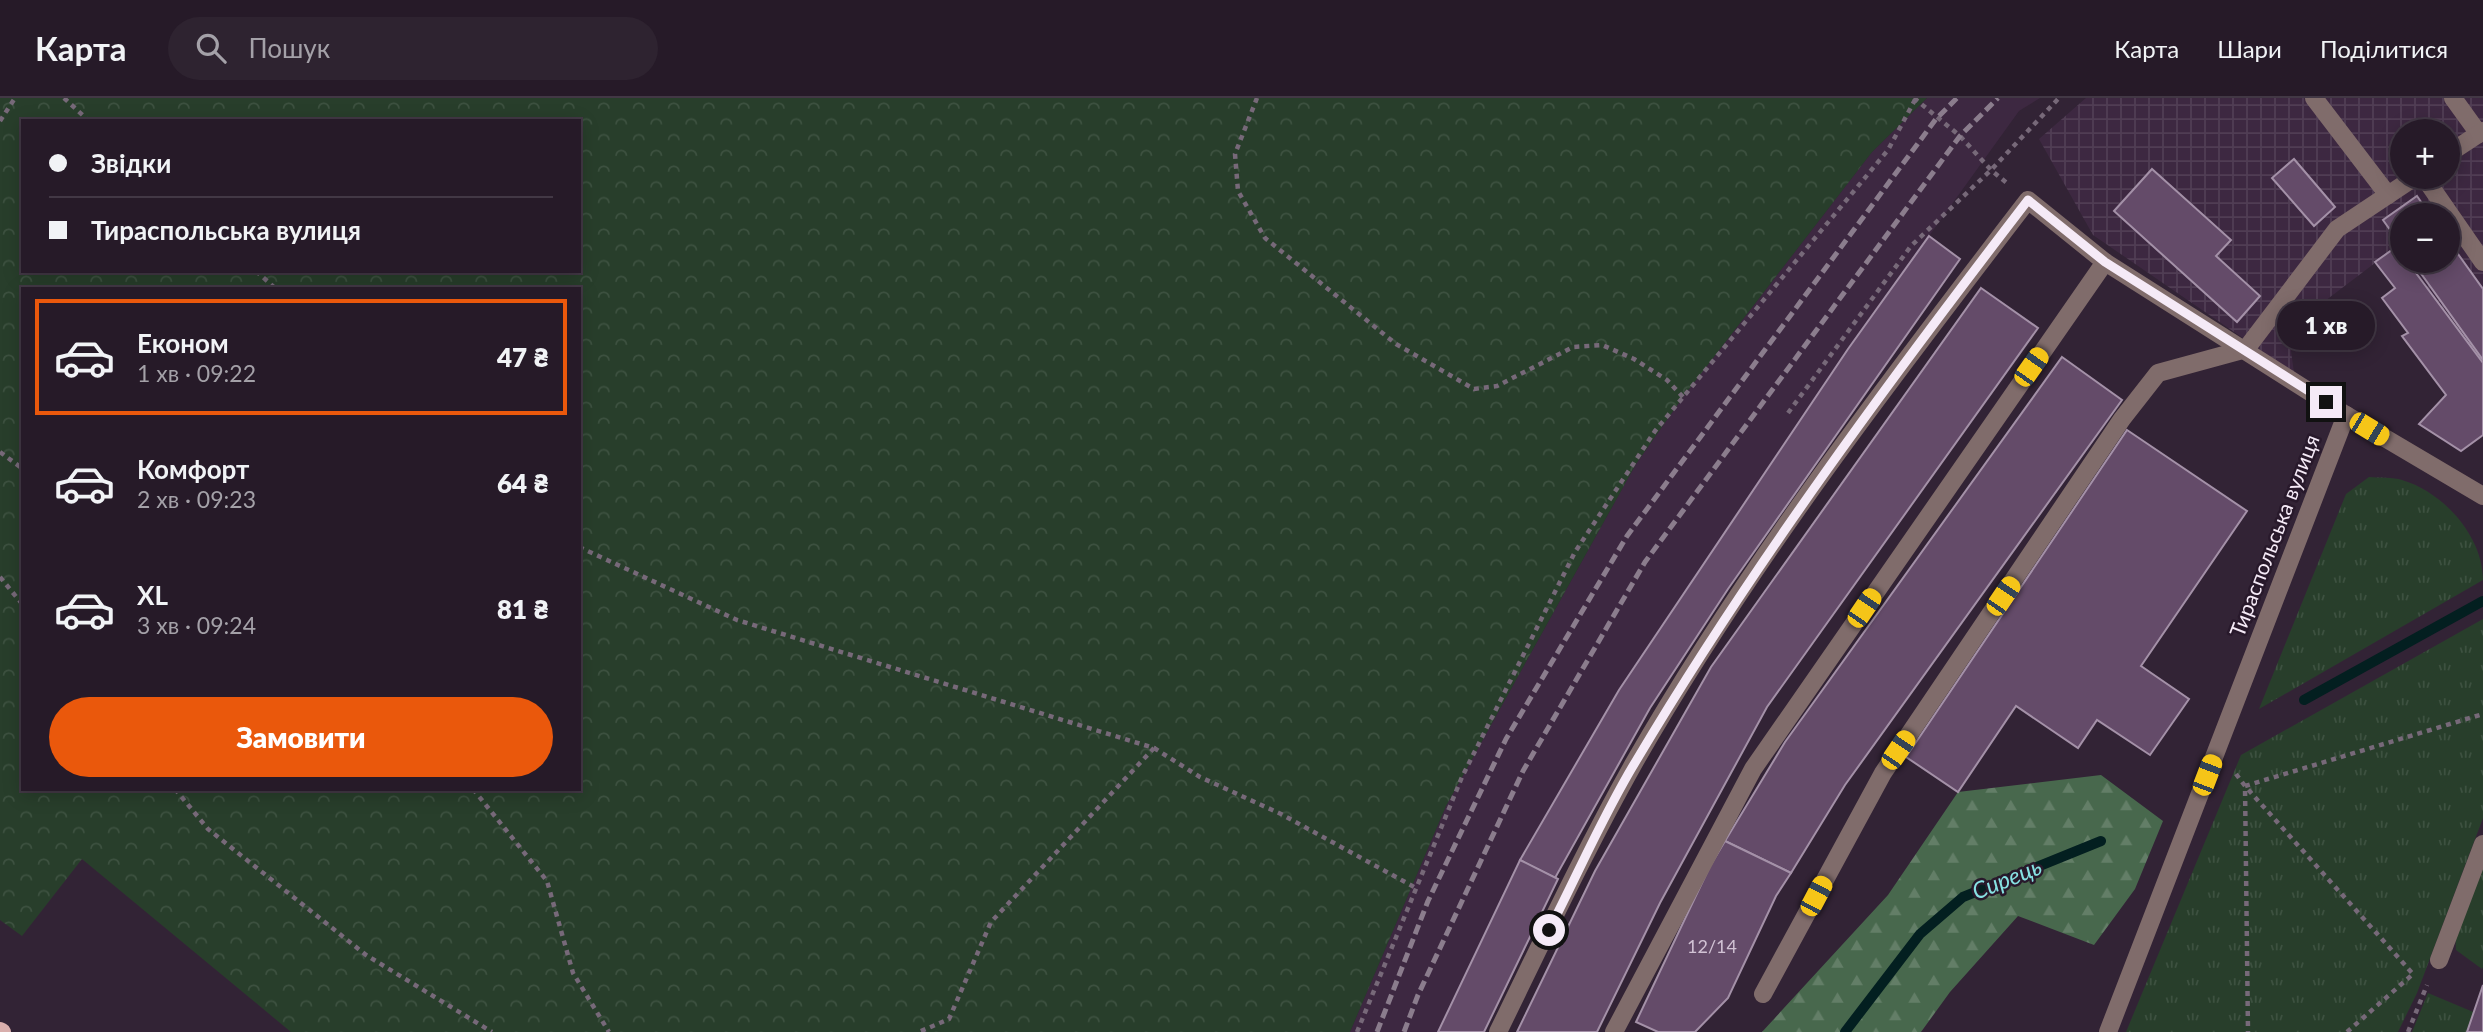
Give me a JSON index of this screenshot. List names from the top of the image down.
{
  "streets": {
    "street": ["Тираспольська вулиця"]
  },
  "water": ["Сирець"],
  "house_numbers": ["12/14"],
  "page": {
    "header": "Карта",
    "search": "Пошук",
    "nav": ["Карта", "Шари", "Поділитися"],
    "map_buttons": ["+", "−"],
    "banner": ["Звідки", "Тираспольська вулиця"],
    "list": [
      {
        "name": "Економ",
        "note": "1 хв · 09:22",
        "value": "47 ₴"
      },
      {
        "name": "Комфорт",
        "note": "2 хв · 09:23",
        "value": "64 ₴"
      },
      {
        "name": "XL",
        "note": "3 хв · 09:24",
        "value": "81 ₴"
      }
    ],
    "bubble": "1 хв",
    "buttons": "Замовити"
  }
}
